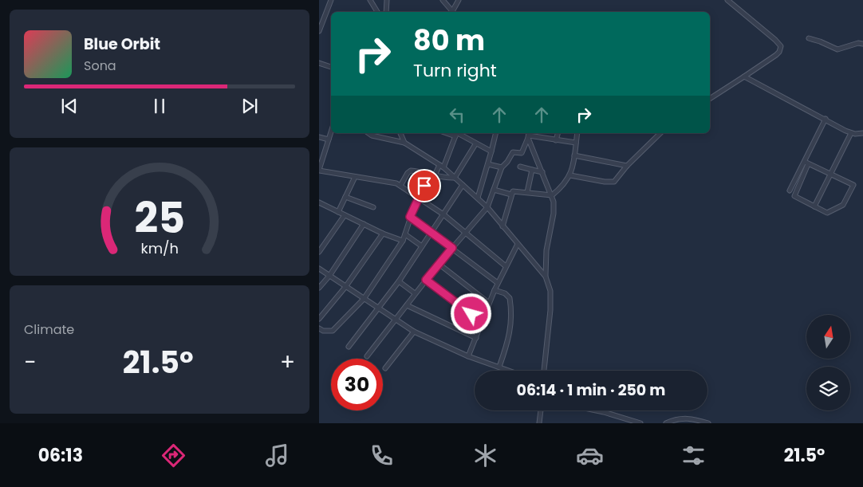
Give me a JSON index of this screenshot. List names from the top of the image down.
{
  "north": "top",
  "page": {
    "turn": ["80 m", "Turn right"],
    "song": ["Blue Orbit", "Sona"],
    "tile": "Climate",
    "heat": ["−", "21.5°", "+"],
    "limit": "30",
    "trip": "06:14 · 1 min · 250 m",
    "tabs": ["06:13", "21.5°"],
    "gauge": ["25", "km/h"]
  }
}
